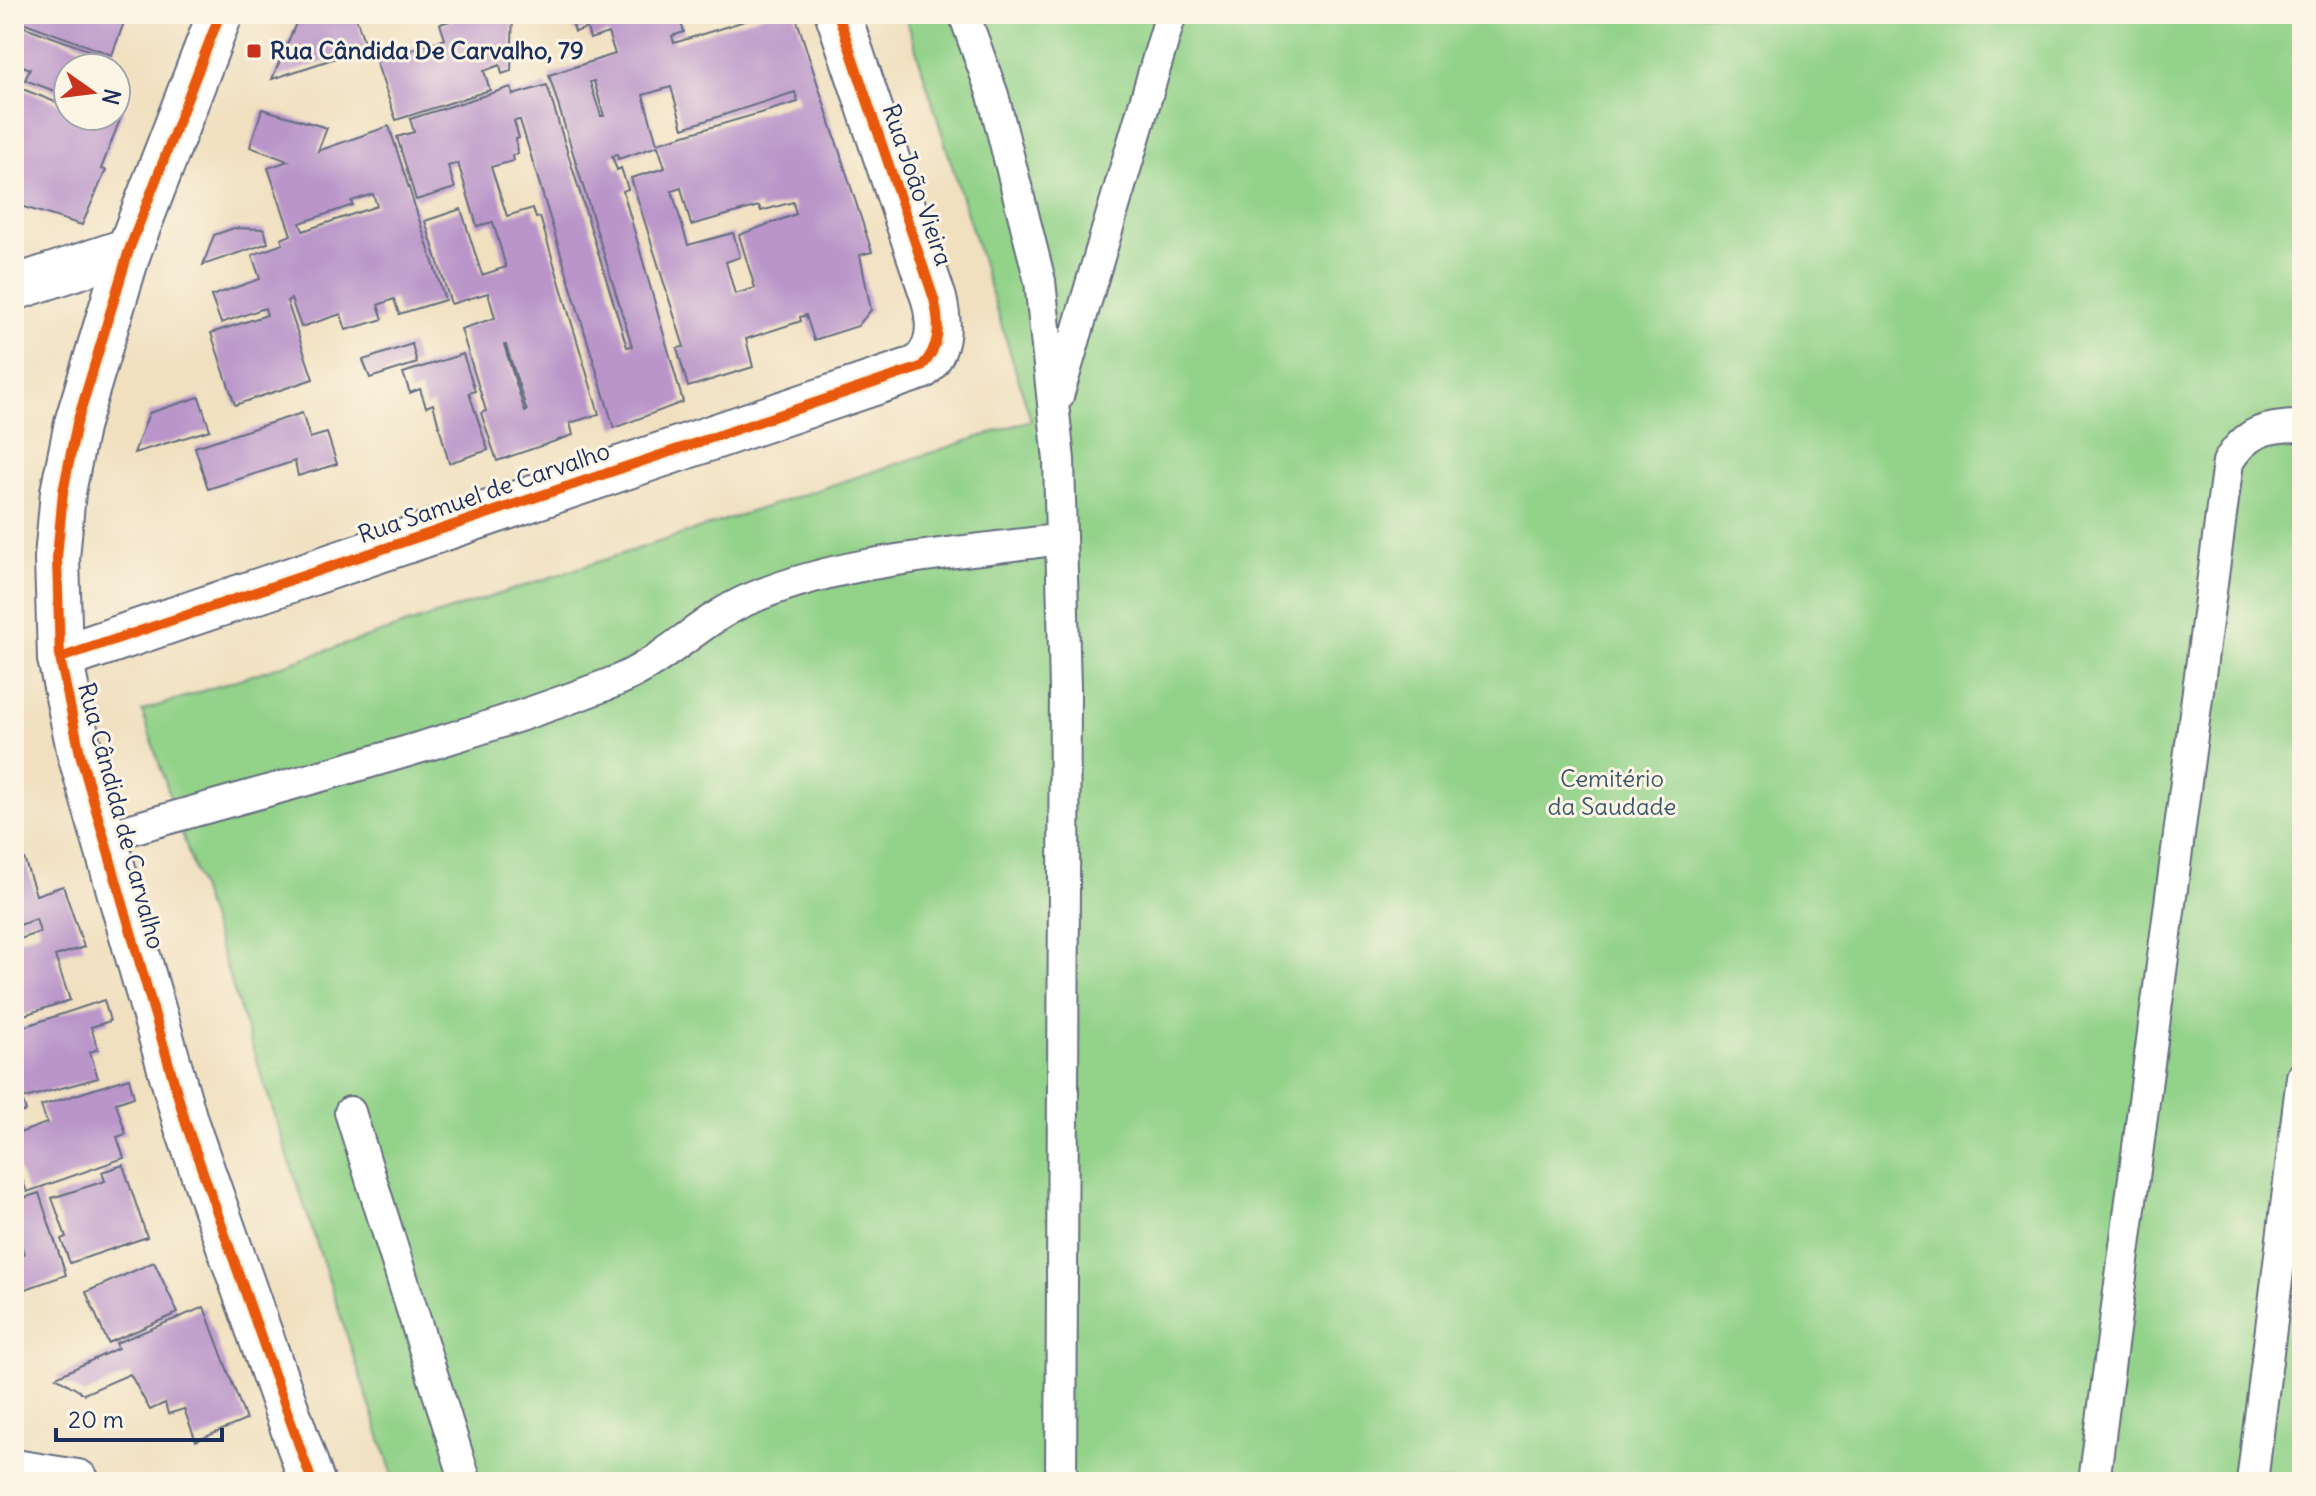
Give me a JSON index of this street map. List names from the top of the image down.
{
  "streets": {
    "street": ["Rua João Vieira", "Rua Samuel de Carvalho", "Rua Cândida de Carvalho"]
  },
  "crossings": [
    ["Rua João Vieira", "Rua Samuel de Carvalho"],
    ["Rua Samuel de Carvalho", "Rua Cândida de Carvalho"]
  ],
  "parks": ["Cemitério da Saudade"],
  "places": {
    "transit": ["Rua Cândida De Carvalho, 79"]
  },
  "scale_bar": "20 m",
  "north": "right"
}
